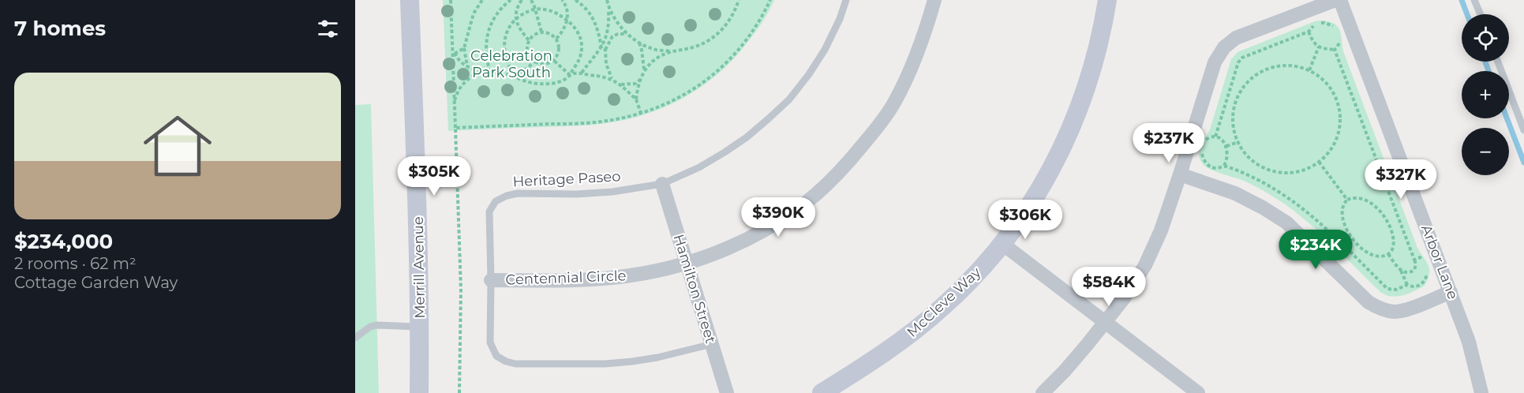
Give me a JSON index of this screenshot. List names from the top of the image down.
{
  "streets": {
    "street": [
      "Arbor Lane",
      "Merrill Avenue",
      "Centennial Circle",
      "Hamilton Street",
      "McCleve Way"
    ],
    "lane": ["Heritage Paseo"]
  },
  "crossings": [
    ["Heritage Paseo", "Centennial Circle"],
    ["Heritage Paseo", "Hamilton Street"],
    ["Centennial Circle", "Hamilton Street"]
  ],
  "parks": ["Celebration Park South"],
  "page": {
    "heading": "7 homes",
    "map_buttons": ["+", "−"],
    "list": [
      {
        "name": "$234,000",
        "note": "2 rooms · 62 m² · Cottage Garden Way"
      }
    ],
    "price": [
      "$237K",
      "$305K",
      "$327K",
      "$390K",
      "$306K",
      "$234K",
      "$584K"
    ]
  }
}
